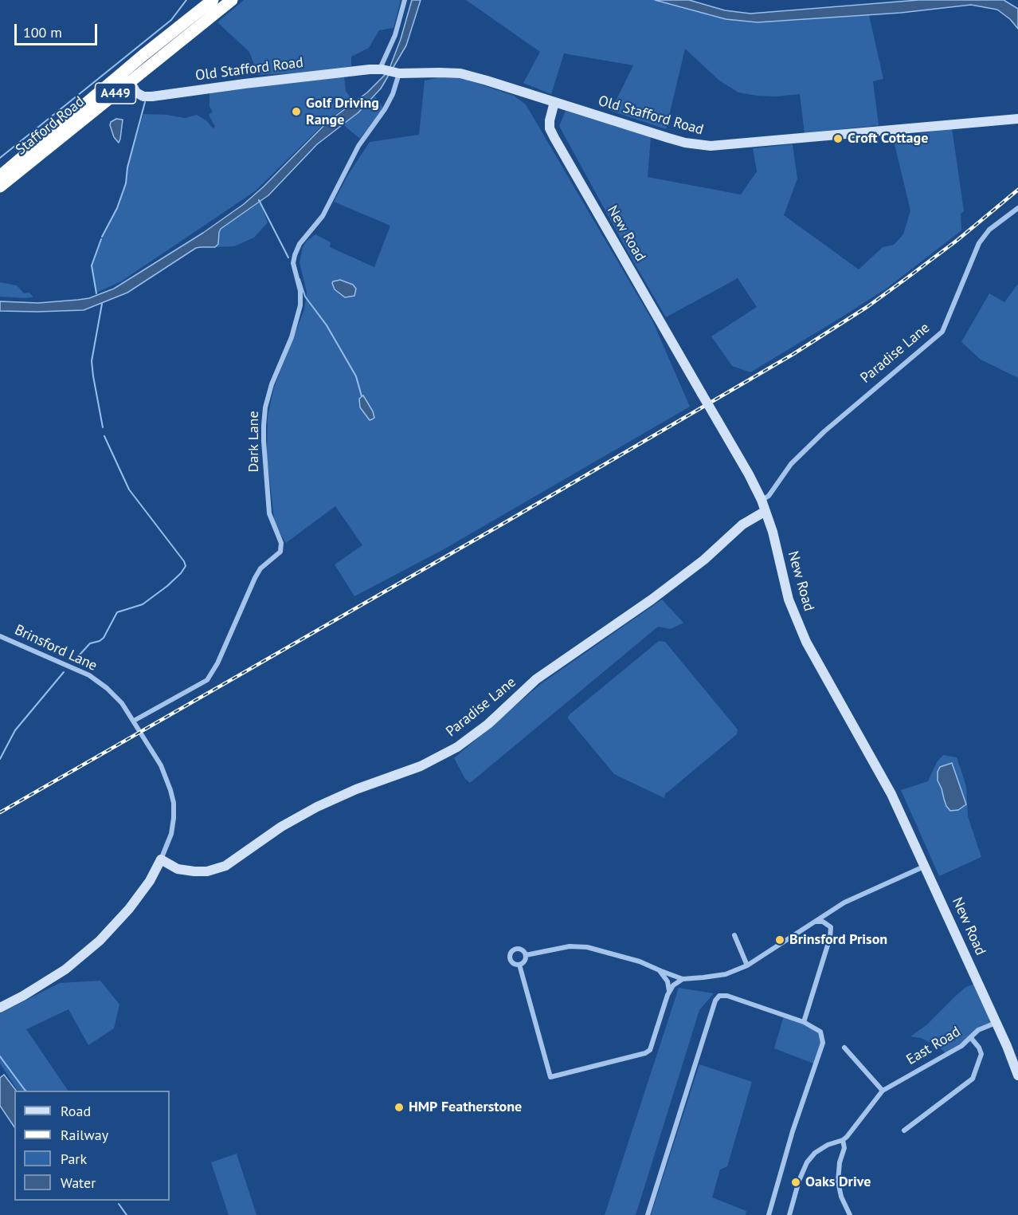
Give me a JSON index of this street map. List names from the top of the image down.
{
  "streets": {
    "highway": ["A449", "Stafford Road"],
    "street": [
      "Old Stafford Road",
      "New Road",
      "Paradise Lane",
      "Dark Lane",
      "Brinsford Lane",
      "East Road"
    ]
  },
  "crossings": [
    ["Old Stafford Road", "Stafford Road"],
    ["Old Stafford Road", "New Road"],
    ["Old Stafford Road", "Dark Lane"],
    ["New Road", "Paradise Lane"],
    ["New Road", "East Road"],
    ["Paradise Lane", "Brinsford Lane"],
    ["Dark Lane", "Brinsford Lane"]
  ],
  "places": [
    "Golf Driving Range",
    "Croft Cottage",
    "Brinsford Prison",
    "HMP Featherstone",
    "Oaks Drive"
  ],
  "legend": [
    "Road",
    "Railway",
    "Park",
    "Water"
  ],
  "scale_bar": "100 m"
}
